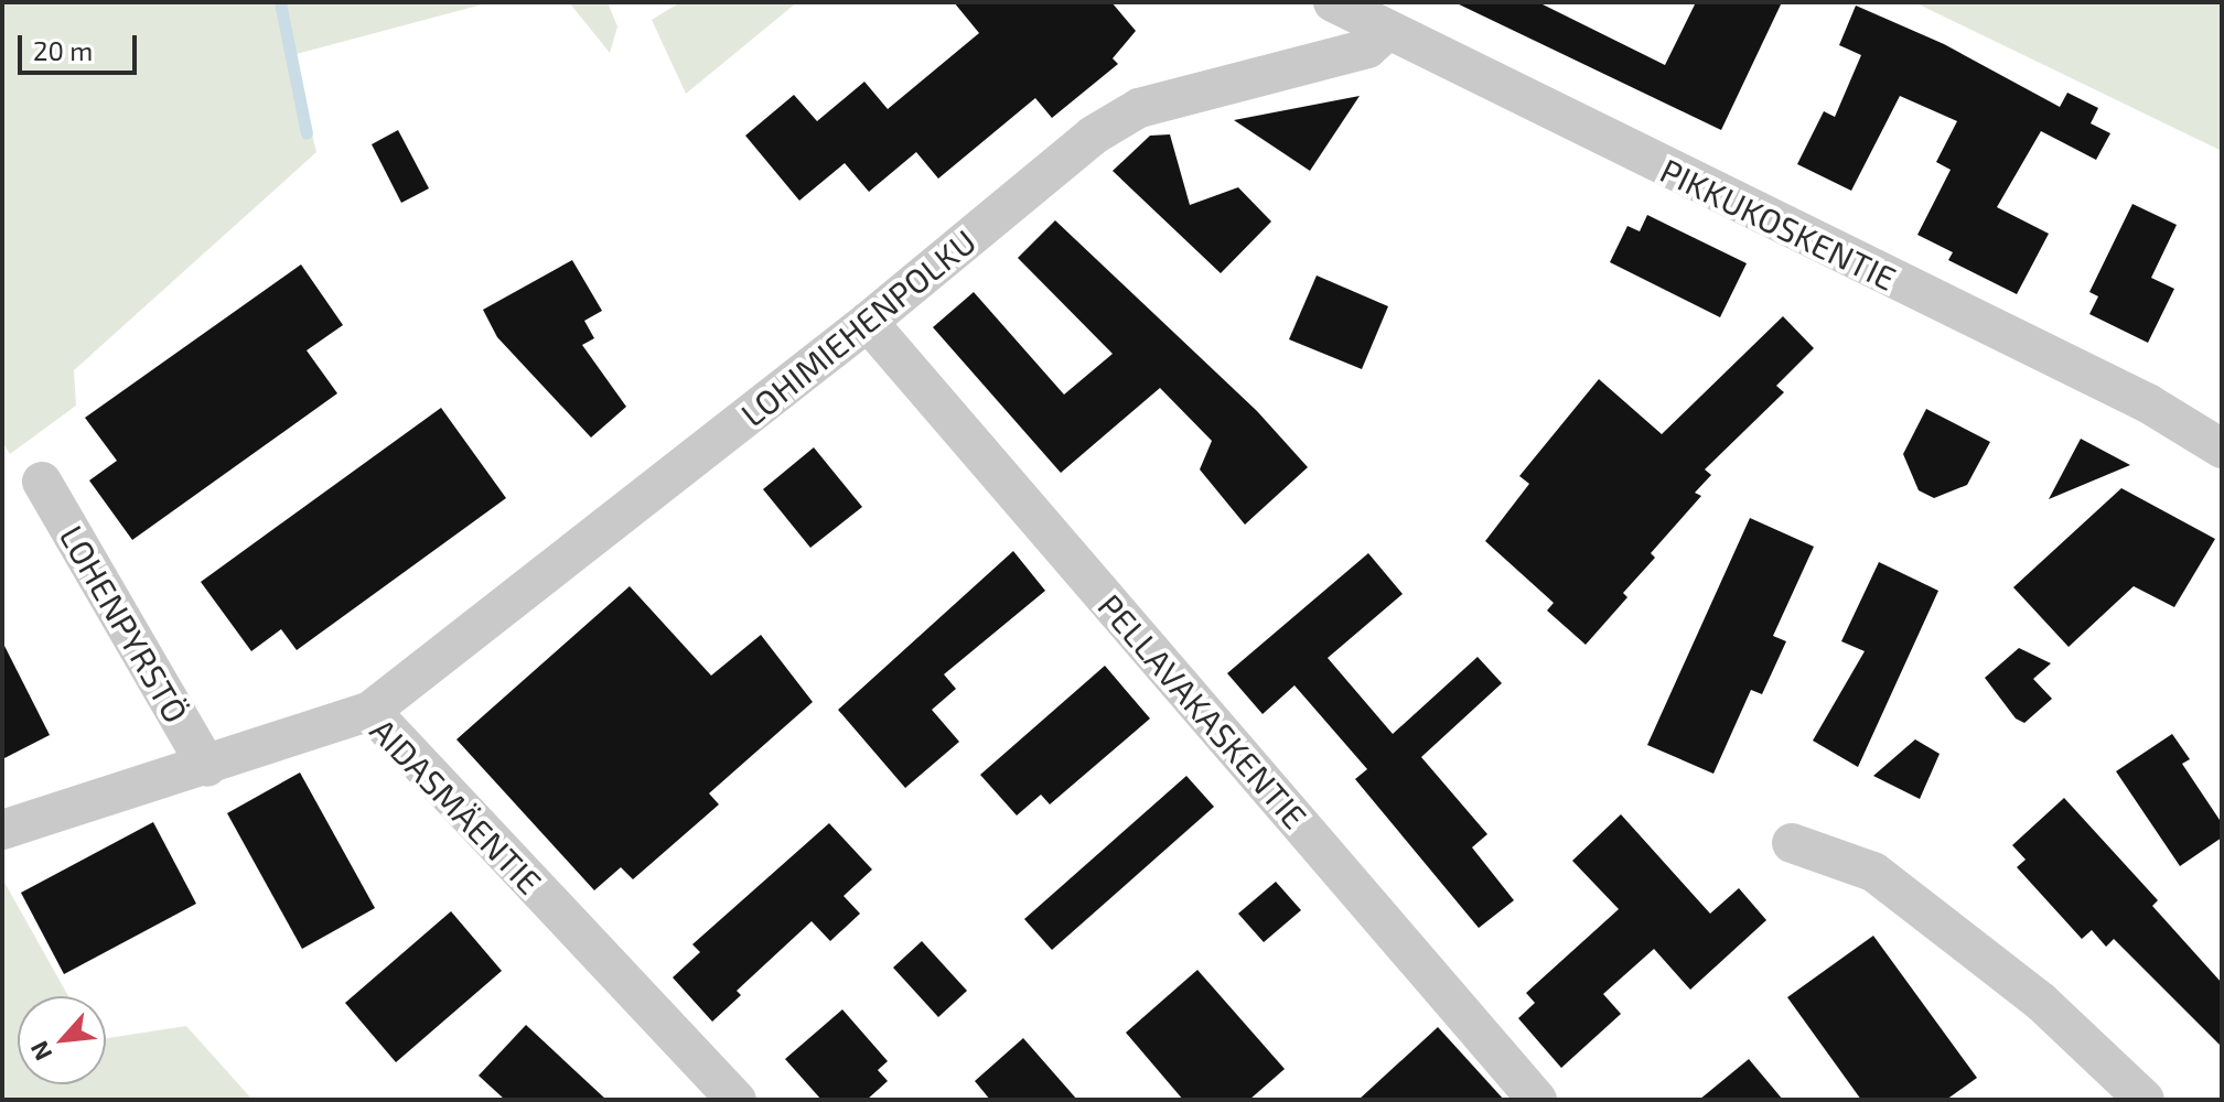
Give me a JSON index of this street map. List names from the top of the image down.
{
  "streets": {
    "street": [
      "PIKKUKOSKENTIE",
      "LOHIMIEHENPOLKU",
      "LOHENPYRSTÖ",
      "PELLAVAKASKENTIE",
      "AIDASMÄENTIE"
    ]
  },
  "crossings": [
    ["PIKKUKOSKENTIE", "LOHIMIEHENPOLKU"],
    ["LOHIMIEHENPOLKU", "PELLAVAKASKENTIE"],
    ["LOHIMIEHENPOLKU", "AIDASMÄENTIE"],
    ["LOHENPYRSTÖ", "AIDASMÄENTIE"]
  ],
  "scale_bar": "20 m",
  "north": "bottom left"
}
